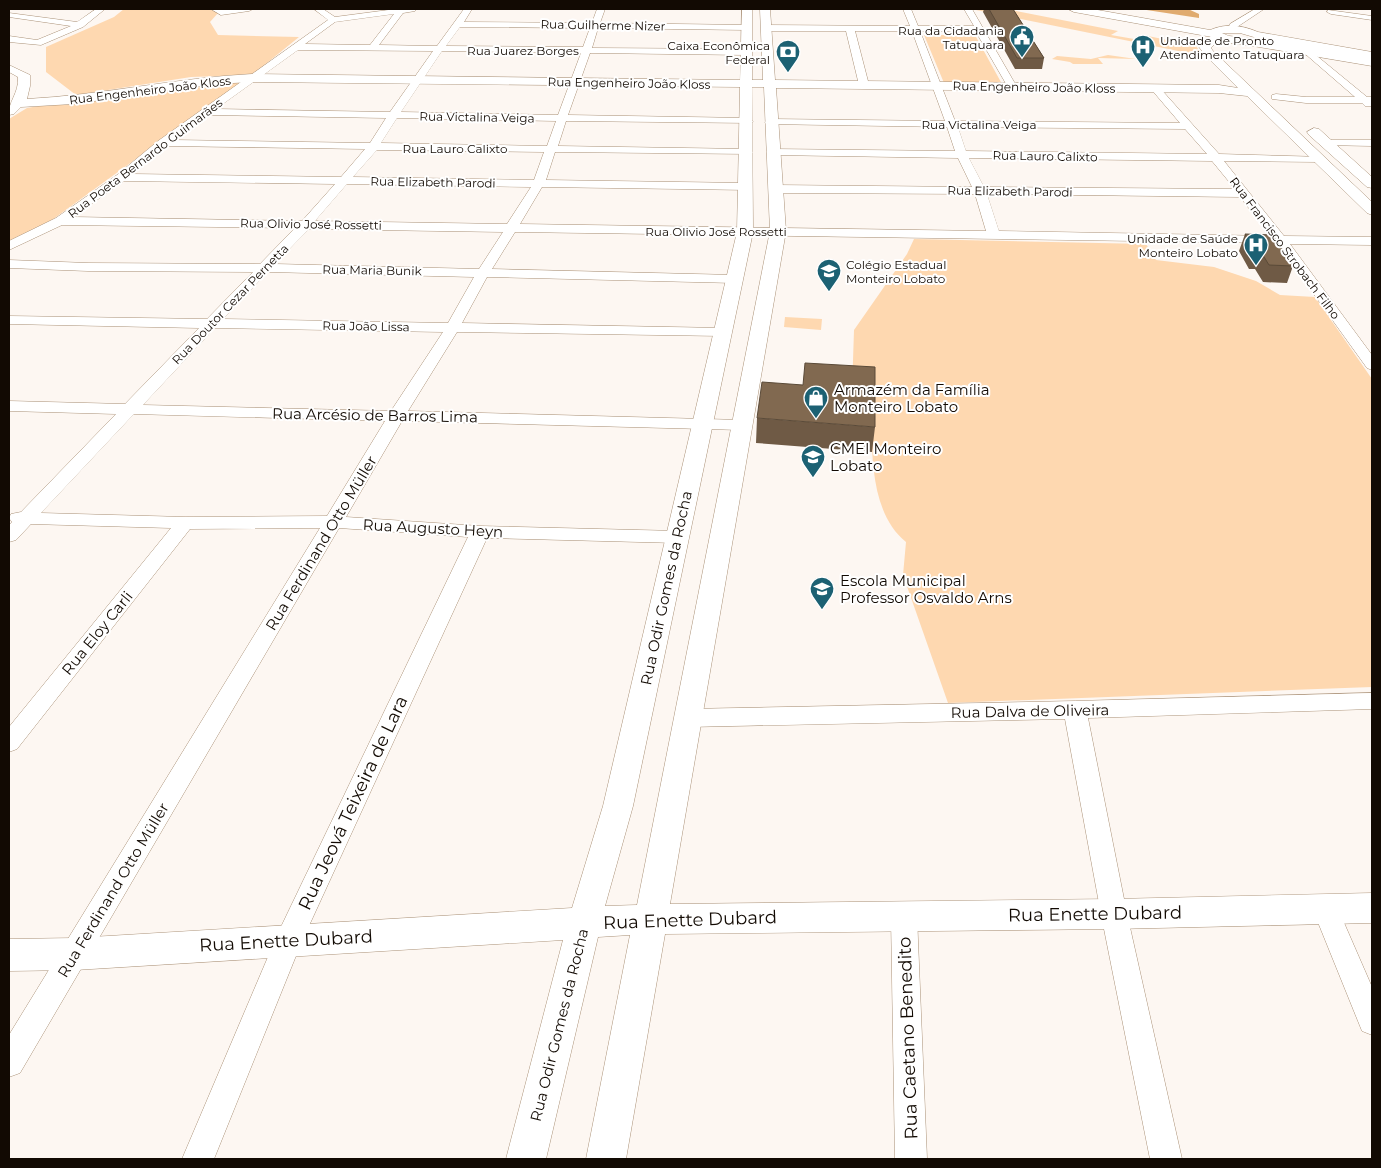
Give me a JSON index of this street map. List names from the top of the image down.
{
  "streets": {
    "street": [
      "Rua Guilherme Nizer",
      "Rua Juarez Borges",
      "Rua Engenheiro João Kloss",
      "Rua Victalina Veiga",
      "Rua Lauro Calixto",
      "Rua Poeta Bernardo Guimarães",
      "Rua Elizabeth Parodi",
      "Rua Olivio José Rossetti",
      "Rua Francisco Strobach Filho",
      "Rua Maria Bunik",
      "Rua Doutor Cezar Pernetta",
      "Rua João Lissa",
      "Rua Arcésio de Barros Lima",
      "Rua Augusto Heyn",
      "Rua Ferdinand Otto Müller",
      "Rua Odir Gomes da Rocha",
      "Rua Eloy Carli",
      "Rua Dalva de Oliveira",
      "Rua Jeová Teixeira de Lara",
      "Rua Enette Dubard",
      "Rua Caetano Benedito"
    ]
  },
  "crossings": [
    ["Rua Guilherme Nizer", "Rua Doutor Cezar Pernetta"],
    ["Rua Guilherme Nizer", "Rua Ferdinand Otto Müller"],
    ["Rua Guilherme Nizer", "Rua Odir Gomes da Rocha"],
    ["Rua Juarez Borges", "Rua Poeta Bernardo Guimarães"],
    ["Rua Juarez Borges", "Rua Doutor Cezar Pernetta"],
    ["Rua Juarez Borges", "Rua Ferdinand Otto Müller"],
    ["Rua Juarez Borges", "Rua Odir Gomes da Rocha"],
    ["Rua Engenheiro João Kloss", "Rua Poeta Bernardo Guimarães"],
    ["Rua Engenheiro João Kloss", "Rua Francisco Strobach Filho"],
    ["Rua Engenheiro João Kloss", "Rua Doutor Cezar Pernetta"],
    ["Rua Engenheiro João Kloss", "Rua Ferdinand Otto Müller"],
    ["Rua Engenheiro João Kloss", "Rua Odir Gomes da Rocha"],
    ["Rua Victalina Veiga", "Rua Poeta Bernardo Guimarães"],
    ["Rua Victalina Veiga", "Rua Francisco Strobach Filho"],
    ["Rua Victalina Veiga", "Rua Doutor Cezar Pernetta"],
    ["Rua Victalina Veiga", "Rua Ferdinand Otto Müller"],
    ["Rua Victalina Veiga", "Rua Odir Gomes da Rocha"],
    ["Rua Lauro Calixto", "Rua Poeta Bernardo Guimarães"],
    ["Rua Lauro Calixto", "Rua Francisco Strobach Filho"],
    ["Rua Lauro Calixto", "Rua Doutor Cezar Pernetta"],
    ["Rua Lauro Calixto", "Rua Ferdinand Otto Müller"],
    ["Rua Lauro Calixto", "Rua Odir Gomes da Rocha"],
    ["Rua Poeta Bernardo Guimarães", "Rua Elizabeth Parodi"],
    ["Rua Poeta Bernardo Guimarães", "Rua Olivio José Rossetti"],
    ["Rua Elizabeth Parodi", "Rua Francisco Strobach Filho"],
    ["Rua Elizabeth Parodi", "Rua Doutor Cezar Pernetta"],
    ["Rua Elizabeth Parodi", "Rua Ferdinand Otto Müller"],
    ["Rua Elizabeth Parodi", "Rua Odir Gomes da Rocha"],
    ["Rua Olivio José Rossetti", "Rua Francisco Strobach Filho"],
    ["Rua Olivio José Rossetti", "Rua Doutor Cezar Pernetta"],
    ["Rua Olivio José Rossetti", "Rua Ferdinand Otto Müller"],
    ["Rua Olivio José Rossetti", "Rua Odir Gomes da Rocha"],
    ["Rua Maria Bunik", "Rua Doutor Cezar Pernetta"],
    ["Rua Maria Bunik", "Rua Ferdinand Otto Müller"],
    ["Rua Maria Bunik", "Rua Odir Gomes da Rocha"],
    ["Rua Doutor Cezar Pernetta", "Rua João Lissa"],
    ["Rua Doutor Cezar Pernetta", "Rua Arcésio de Barros Lima"],
    ["Rua Doutor Cezar Pernetta", "Rua Augusto Heyn"],
    ["Rua João Lissa", "Rua Ferdinand Otto Müller"],
    ["Rua João Lissa", "Rua Odir Gomes da Rocha"],
    ["Rua Arcésio de Barros Lima", "Rua Ferdinand Otto Müller"],
    ["Rua Arcésio de Barros Lima", "Rua Odir Gomes da Rocha"],
    ["Rua Augusto Heyn", "Rua Ferdinand Otto Müller"],
    ["Rua Augusto Heyn", "Rua Odir Gomes da Rocha"],
    ["Rua Augusto Heyn", "Rua Eloy Carli"],
    ["Rua Augusto Heyn", "Rua Jeová Teixeira de Lara"],
    ["Rua Ferdinand Otto Müller", "Rua Enette Dubard"],
    ["Rua Odir Gomes da Rocha", "Rua Dalva de Oliveira"],
    ["Rua Odir Gomes da Rocha", "Rua Enette Dubard"],
    ["Rua Jeová Teixeira de Lara", "Rua Enette Dubard"],
    ["Rua Enette Dubard", "Rua Caetano Benedito"]
  ],
  "places": {
    "public building": ["Rua da Cidadania Tatuquara"],
    "hospital": ["Unidade de Pronto Atendimento Tatuquara", "Unidade de Saúde Monteiro Lobato"],
    "bank": ["Caixa Econômica Federal"],
    "school or university": ["Colégio Estadual Monteiro Lobato", "CMEI Monteiro Lobato", "Escola Municipal Professor Osvaldo Arns"],
    "shop": ["Armazém da Família Monteiro Lobato"]
  }
}
